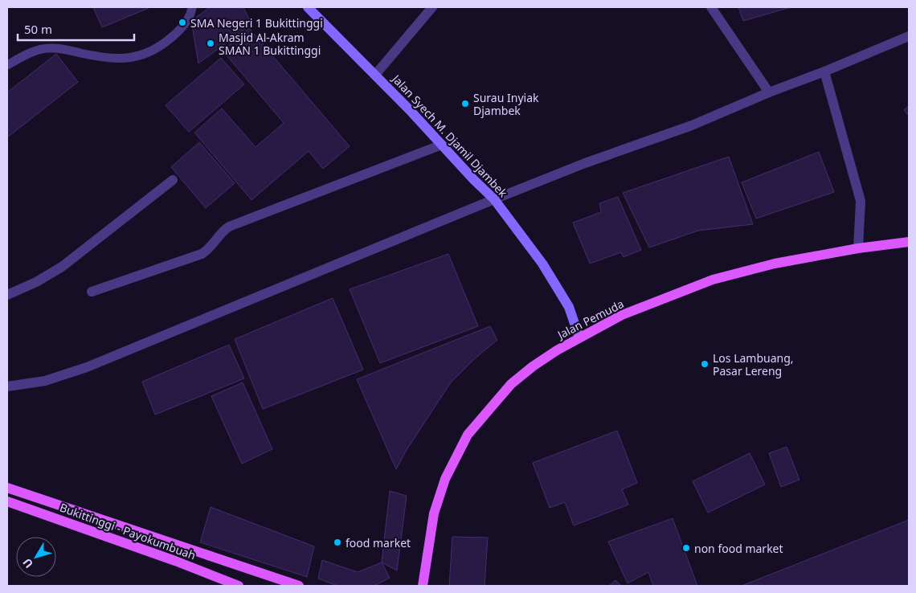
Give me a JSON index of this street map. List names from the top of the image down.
{
  "streets": {
    "main road": ["Jalan Pemuda", "Bukittinggi - Payokumbuah"],
    "street": ["Jalan Syech M. Djamil Djambek"]
  },
  "crossings": [
    ["Jalan Syech M. Djamil Djambek", "Jalan Pemuda"]
  ],
  "places": [
    "SMA Negeri 1 Bukittinggi",
    "Masjid Al-Akram SMAN 1 Bukittinggi",
    "Surau Inyiak Djambek",
    "Los Lambuang, Pasar Lereng",
    "food market",
    "non food market"
  ],
  "scale_bar": "50 m",
  "north": "bottom left"
}
